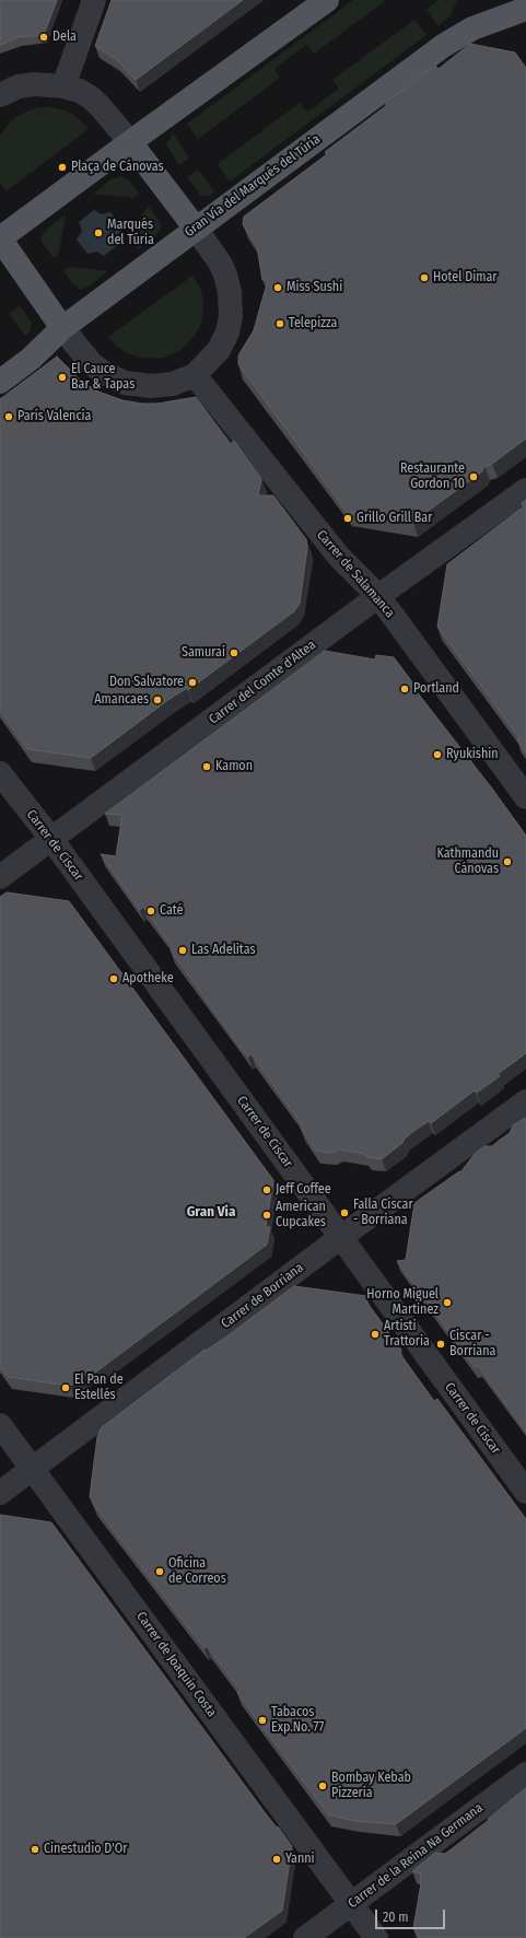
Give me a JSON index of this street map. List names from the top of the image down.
{
  "streets": {
    "main road": ["Gran Via del Marqués del Túria"],
    "street": [
      "Carrer de Salamanca",
      "Carrer del Comte d'Altea",
      "Carrer de Císcar",
      "Carrer de Borriana",
      "Carrer de Joaquín Costa",
      "Carrer de la Reina Na Germana"
    ]
  },
  "crossings": [
    ["Carrer de Salamanca", "Carrer del Comte d'Altea"],
    ["Carrer del Comte d'Altea", "Carrer de Císcar"],
    ["Carrer de Císcar", "Carrer de Borriana"],
    ["Carrer de Borriana", "Carrer de Joaquín Costa"],
    ["Carrer de Joaquín Costa", "Carrer de la Reina Na Germana"]
  ],
  "districts": ["Gran Via"],
  "places": [
    "Dela",
    "Plaça de Cánovas",
    "Marqués del Túria",
    "Hotel Dimar",
    "Miss Sushi",
    "Telepizza",
    "El Cauce Bar & Tapas",
    "París Valencia",
    "Restaurante Gordon 10",
    "Grillo Grill Bar",
    "Samurai",
    "Don Salvatore",
    "Portland",
    "Amancaes",
    "Ryukishin",
    "Kamon",
    "Kathmandu Cánovas",
    "Caté",
    "Las Adelitas",
    "Apotheke",
    "Jeff Coffee",
    "Falla Císcar - Borriana",
    "American Cupcakes",
    "Horno Miguel Martinez",
    "Artisti Trattoria",
    "Ciscar - Borriana",
    "El Pan de Estellés",
    "Oficina de Correos",
    "Tabacos Exp.No. 77",
    "Bombay Kebab Pizzeria",
    "Cinestudio D'Or",
    "Yanni"
  ],
  "scale_bar": "20 m"
}
